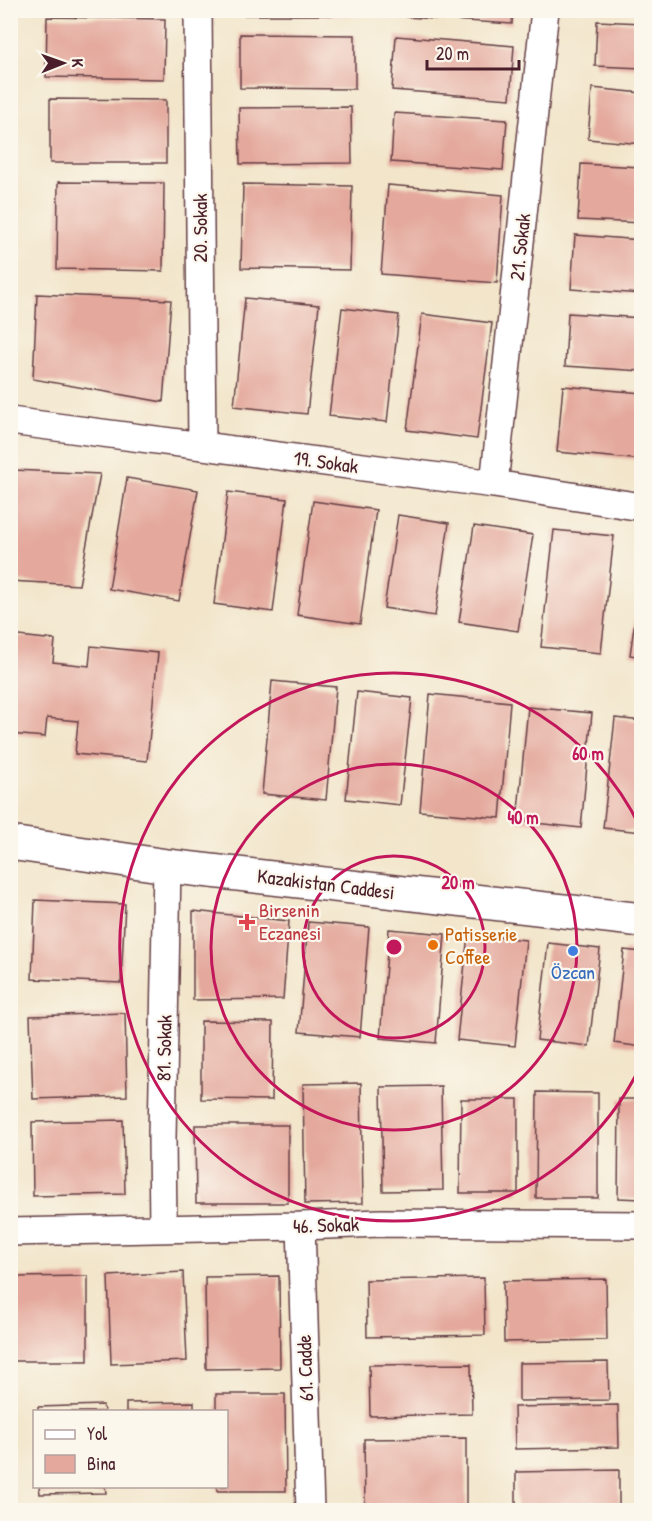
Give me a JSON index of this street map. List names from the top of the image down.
{
  "streets": {
    "main road": ["Kazakistan Caddesi"],
    "street": [
      "20. Sokak",
      "21. Sokak",
      "19. Sokak",
      "81. Sokak",
      "46. Sokak",
      "61. Cadde"
    ]
  },
  "crossings": [
    ["20. Sokak", "19. Sokak"],
    ["21. Sokak", "19. Sokak"],
    ["Kazakistan Caddesi", "81. Sokak"],
    ["81. Sokak", "46. Sokak"],
    ["46. Sokak", "61. Cadde"]
  ],
  "places": {
    "health": ["Birsenin Eczanesi"],
    "other": ["Patisserie Coffee", "Özcan"]
  },
  "legend": ["Yol", "Bina"],
  "scale_bar": "20 m",
  "north": "right",
  "rings": ["60 m", "40 m", "20 m"]
}
